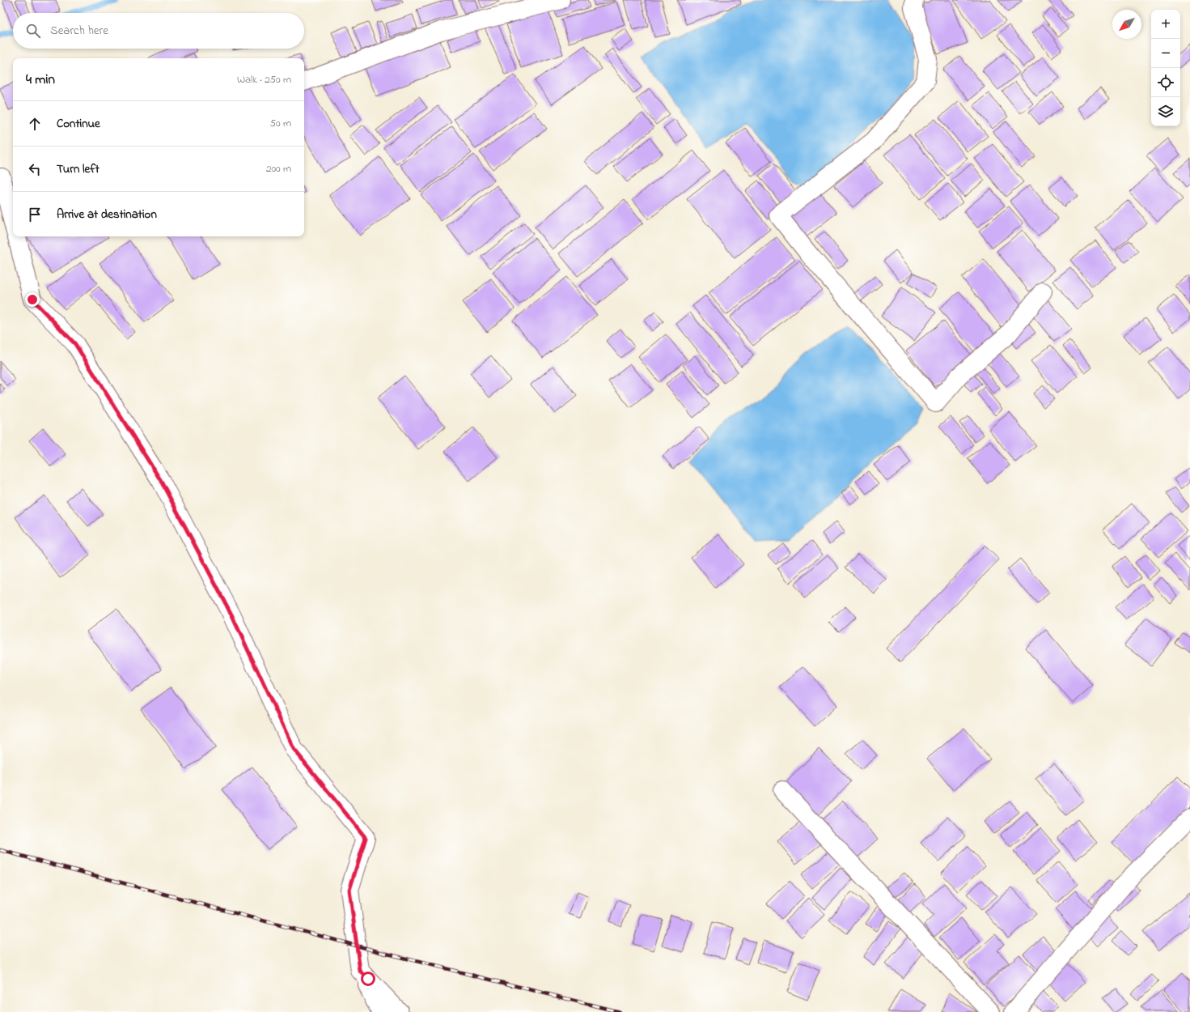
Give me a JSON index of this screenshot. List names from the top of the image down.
{
  "north": "bottom left",
  "page": {
    "map_buttons": ["+", "−"],
    "search": "Search here",
    "heading": ["4 min", "Walk · 250 m"],
    "list": [
      ["Continue", "50 m"],
      ["Turn left", "200 m"],
      "Arrive at destination"
    ]
  }
}
